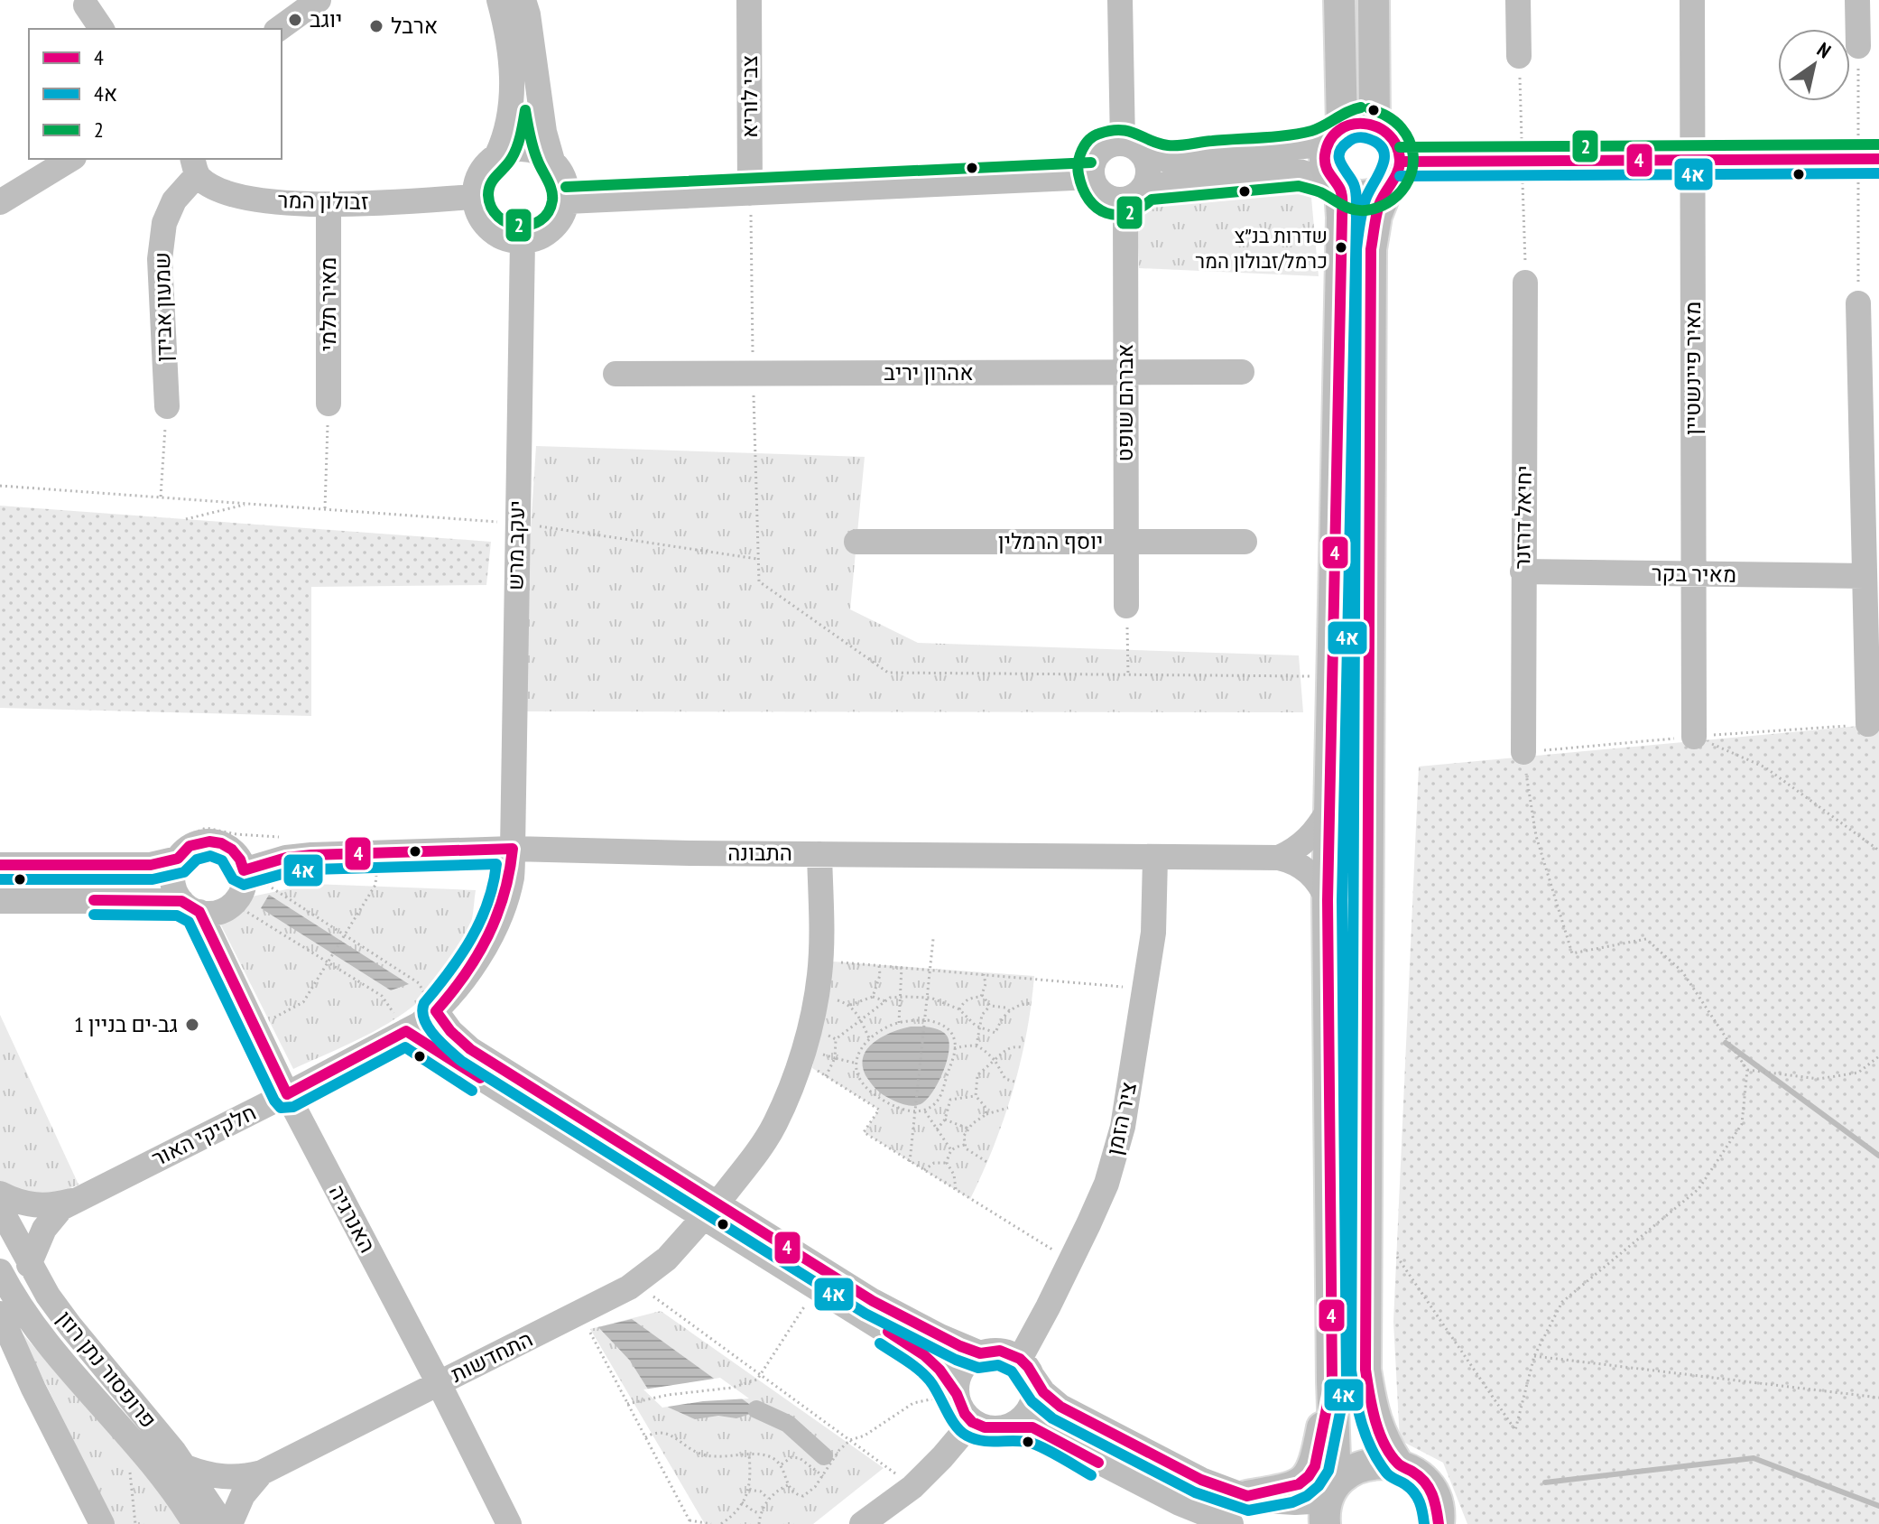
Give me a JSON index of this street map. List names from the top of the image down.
{
  "streets": {
    "street": [
      "צבי לוריא",
      "זבולון המר",
      "מאיר תלמי",
      "שמעון אבידן",
      "מאיר פיינשטיין",
      "אהרון יריב",
      "אברהם שופט",
      "יחיאל דרזנר",
      "יוסף הרמלין",
      "יעקב מרש",
      "מאיר בקר",
      "התבונה",
      "ציר הזמן",
      "חלקיקי האור",
      "האנרגיה",
      "התחדשות",
      "פרופסור נתן רוזן"
    ]
  },
  "crossings": [
    ["זבולון המר", "מאיר תלמי"],
    ["זבולון המר", "שמעון אבידן"],
    ["זבולון המר", "יעקב מרש"],
    ["מאיר פיינשטיין", "מאיר בקר"],
    ["אהרון יריב", "אברהם שופט"],
    ["אברהם שופט", "יוסף הרמלין"],
    ["יחיאל דרזנר", "מאיר בקר"],
    ["יעקב מרש", "התבונה"],
    ["יעקב מרש", "חלקיקי האור"],
    ["התבונה", "ציר הזמן"],
    ["התבונה", "חלקיקי האור"],
    ["התבונה", "האנרגיה"],
    ["התבונה", "התחדשות"],
    ["חלקיקי האור", "האנרגיה"],
    ["חלקיקי האור", "פרופסור נתן רוזן"],
    ["האנרגיה", "התחדשות"],
    ["התחדשות", "פרופסור נתן רוזן"]
  ],
  "places": [
    "יוגב",
    "ארבל",
    "שדרות בנ״צ כרמל/זבולון המר",
    "גב-ים בניין 1"
  ],
  "lines": ["transit line 2", "transit line 4", "transit line 4א"],
  "legend": ["4", "4א", "2"],
  "north": "top right"
}
